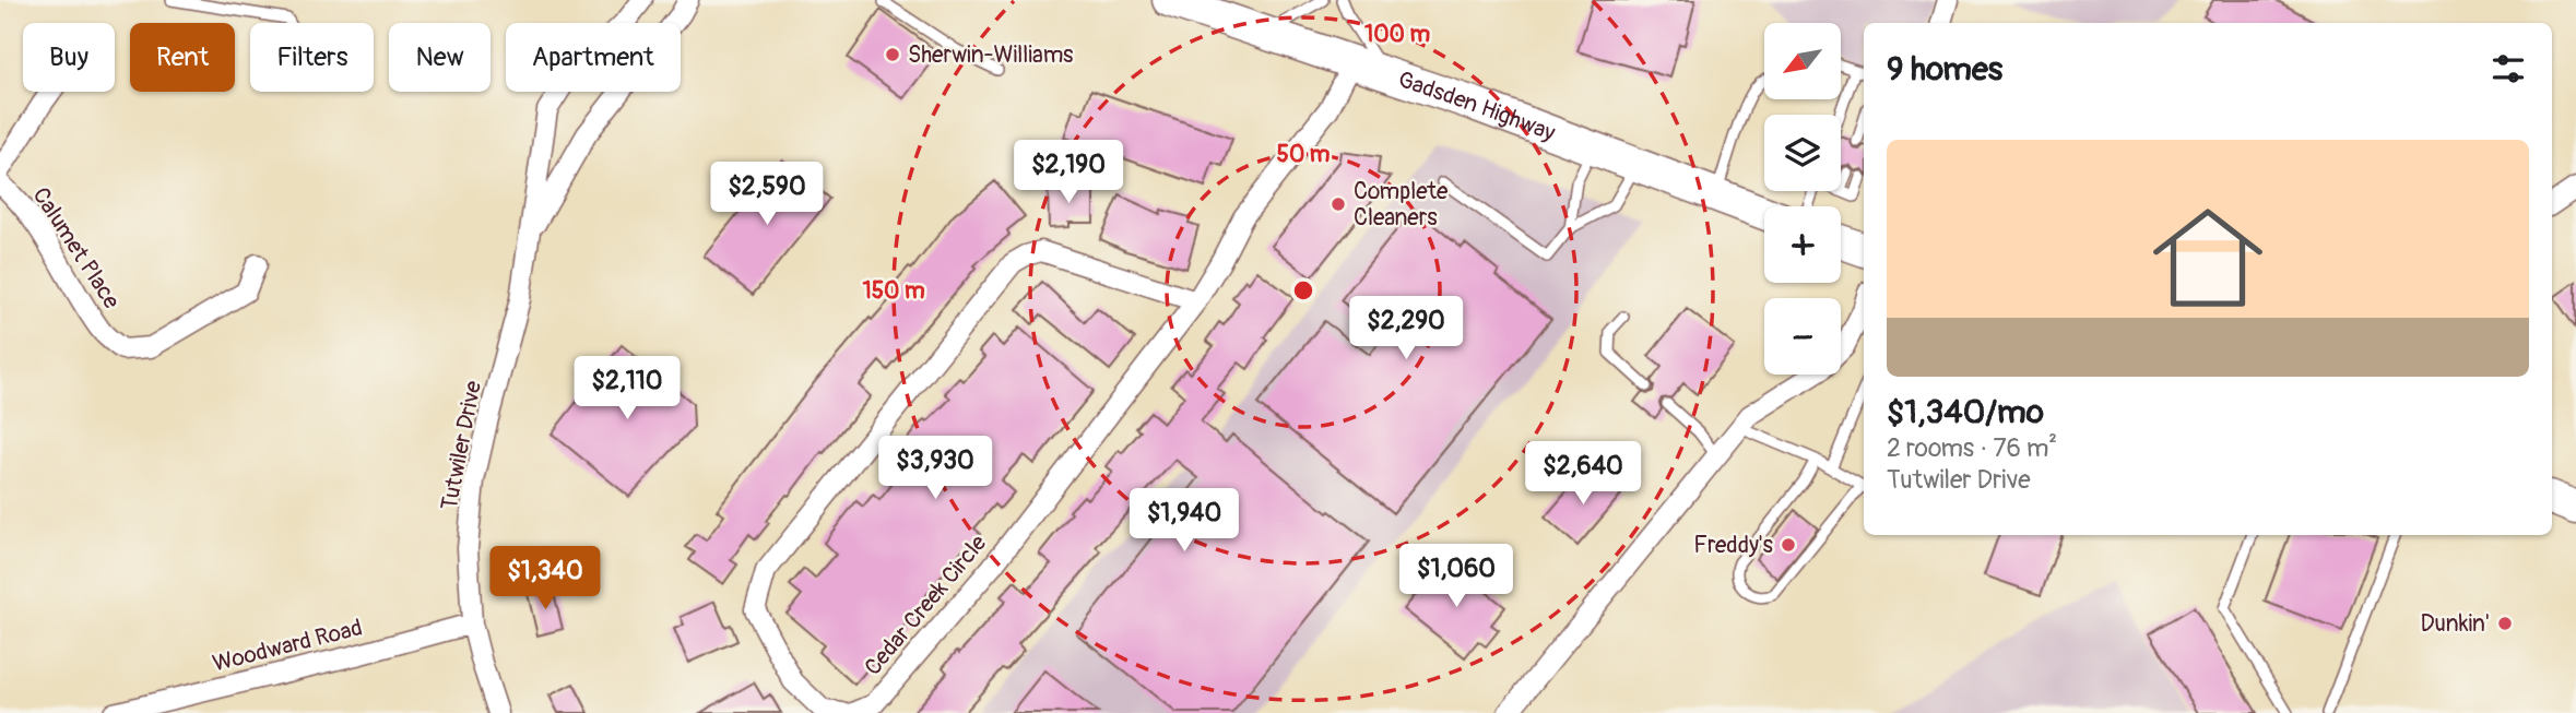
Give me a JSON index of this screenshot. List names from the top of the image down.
{
  "streets": {
    "main road": ["Gadsden Highway"],
    "street": [
      "Calumet Place",
      "Tutwiler Drive",
      "Cedar Creek Circle",
      "Woodward Road"
    ]
  },
  "crossings": [
    ["Gadsden Highway", "Cedar Creek Circle"],
    ["Tutwiler Drive", "Woodward Road"]
  ],
  "places": [
    "Sherwin-Williams",
    "Complete Cleaners",
    "Freddy's",
    "Dunkin'"
  ],
  "north": "bottom left",
  "page": {
    "map_buttons": ["+", "−"],
    "chip": [
      "Buy",
      "Rent",
      "Filters",
      "New",
      "Apartment"
    ],
    "heading": "9 homes",
    "list": [
      {
        "name": "$1,340/mo",
        "note": "2 rooms · 76 m² · Tutwiler Drive"
      }
    ],
    "price": [
      "$2,190",
      "$2,590",
      "$2,290",
      "$2,110",
      "$3,930",
      "$2,640",
      "$1,940",
      "$1,060",
      "$1,340"
    ]
  },
  "rings": ["100 m", "50 m", "150 m"]
}
